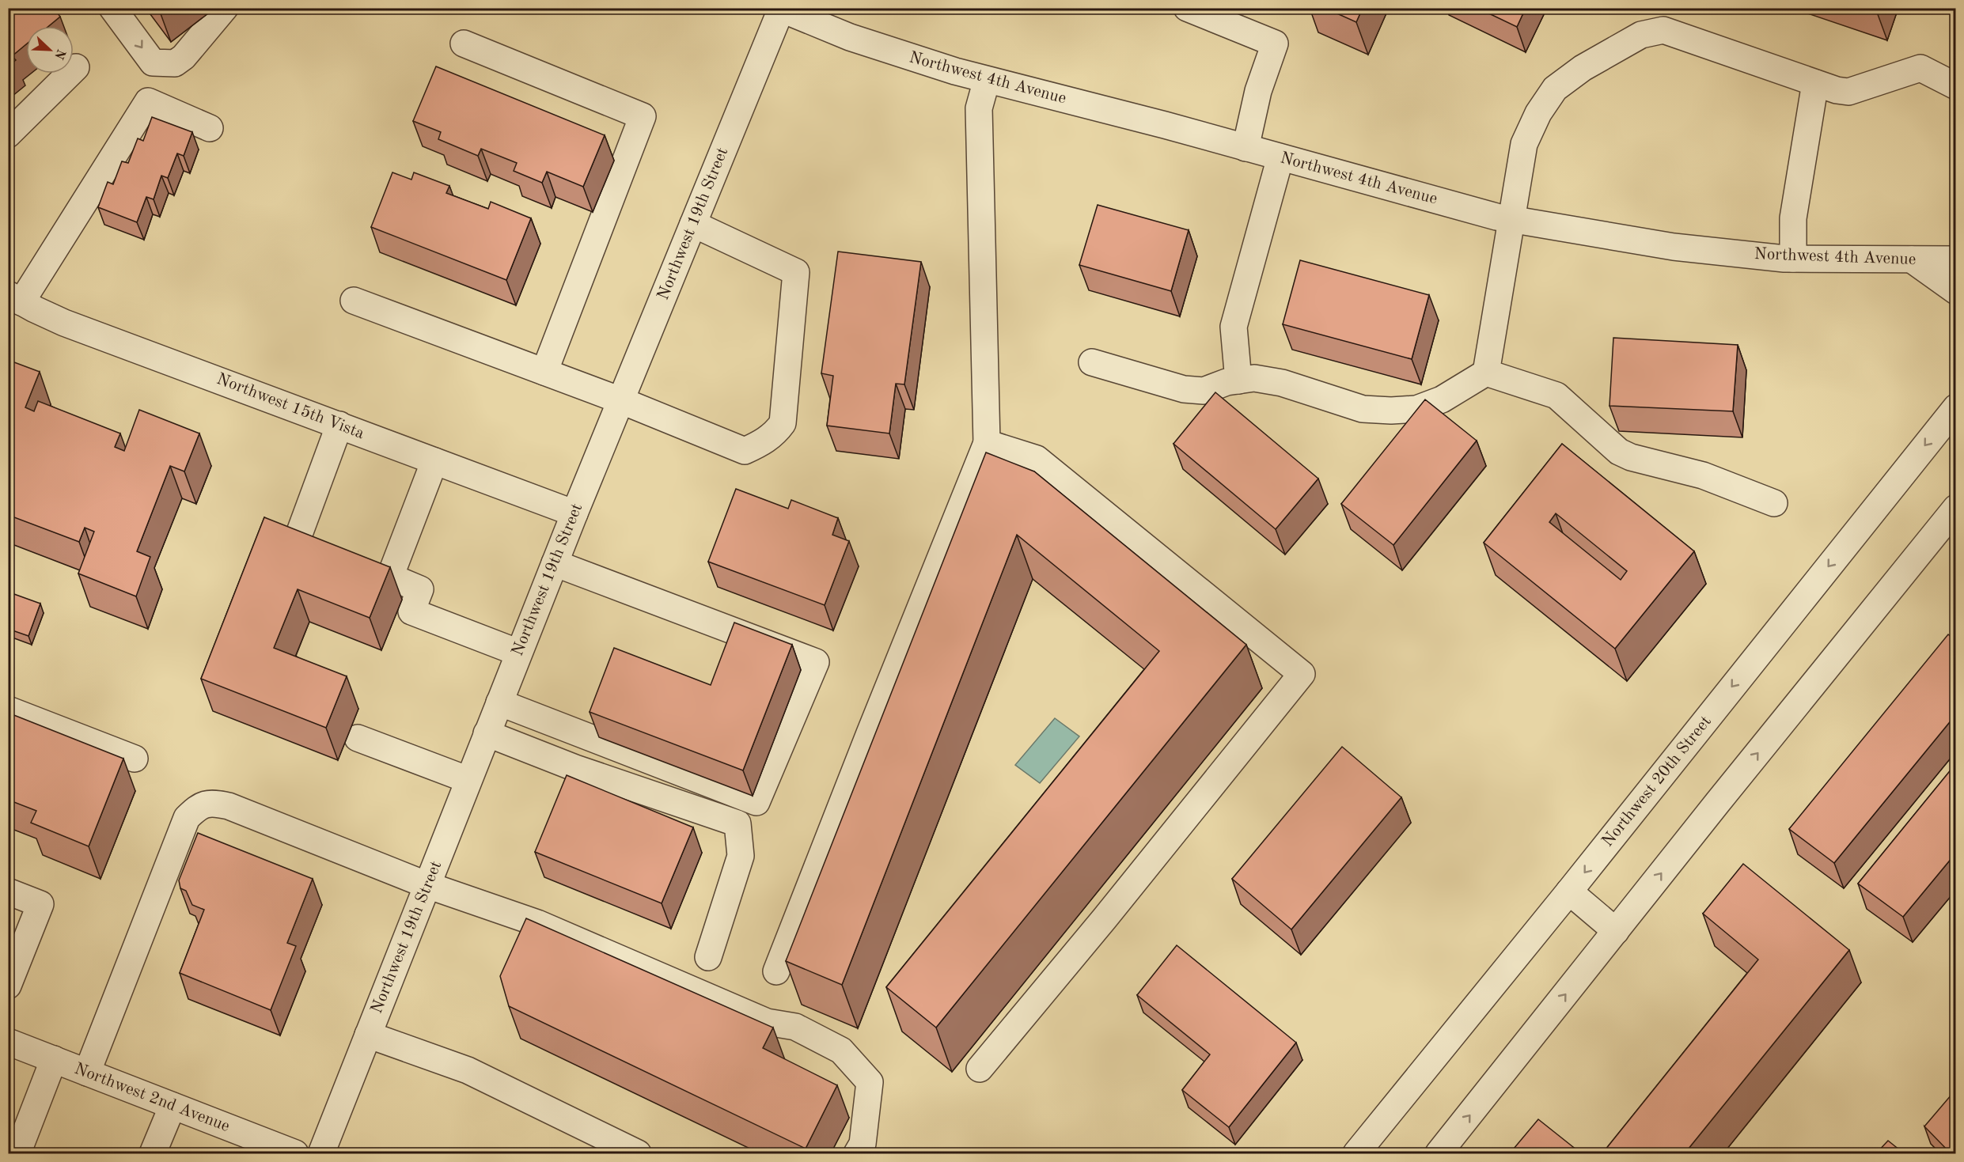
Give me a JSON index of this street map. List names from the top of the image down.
{
  "streets": {
    "street": [
      "Northwest 4th Avenue",
      "Northwest 19th Street",
      "Northwest 15th Vista",
      "Northwest 20th Street",
      "Northwest 2nd Avenue"
    ]
  },
  "crossings": [
    ["Northwest 4th Avenue", "Northwest 19th Street"],
    ["Northwest 19th Street", "Northwest 15th Vista"]
  ],
  "north": "bottom right"
}
